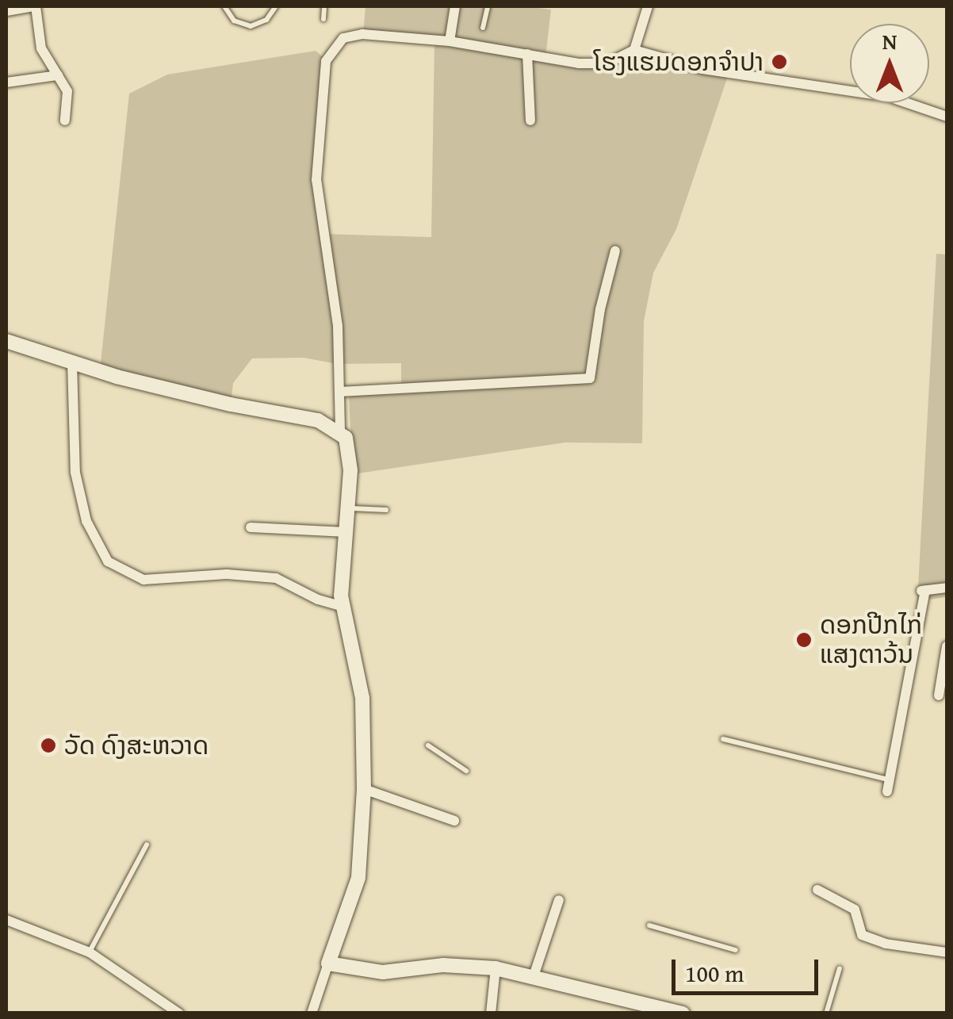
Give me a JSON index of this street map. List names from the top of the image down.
{
  "places": ["ໂຮງແຮມດອກຈຳປາ", "ດອກປີກໄກ່ ແສງຕາວ້ນ", "ວັດ ດົງສະຫວາດ"],
  "scale_bar": "100 m",
  "north": "top"
}
